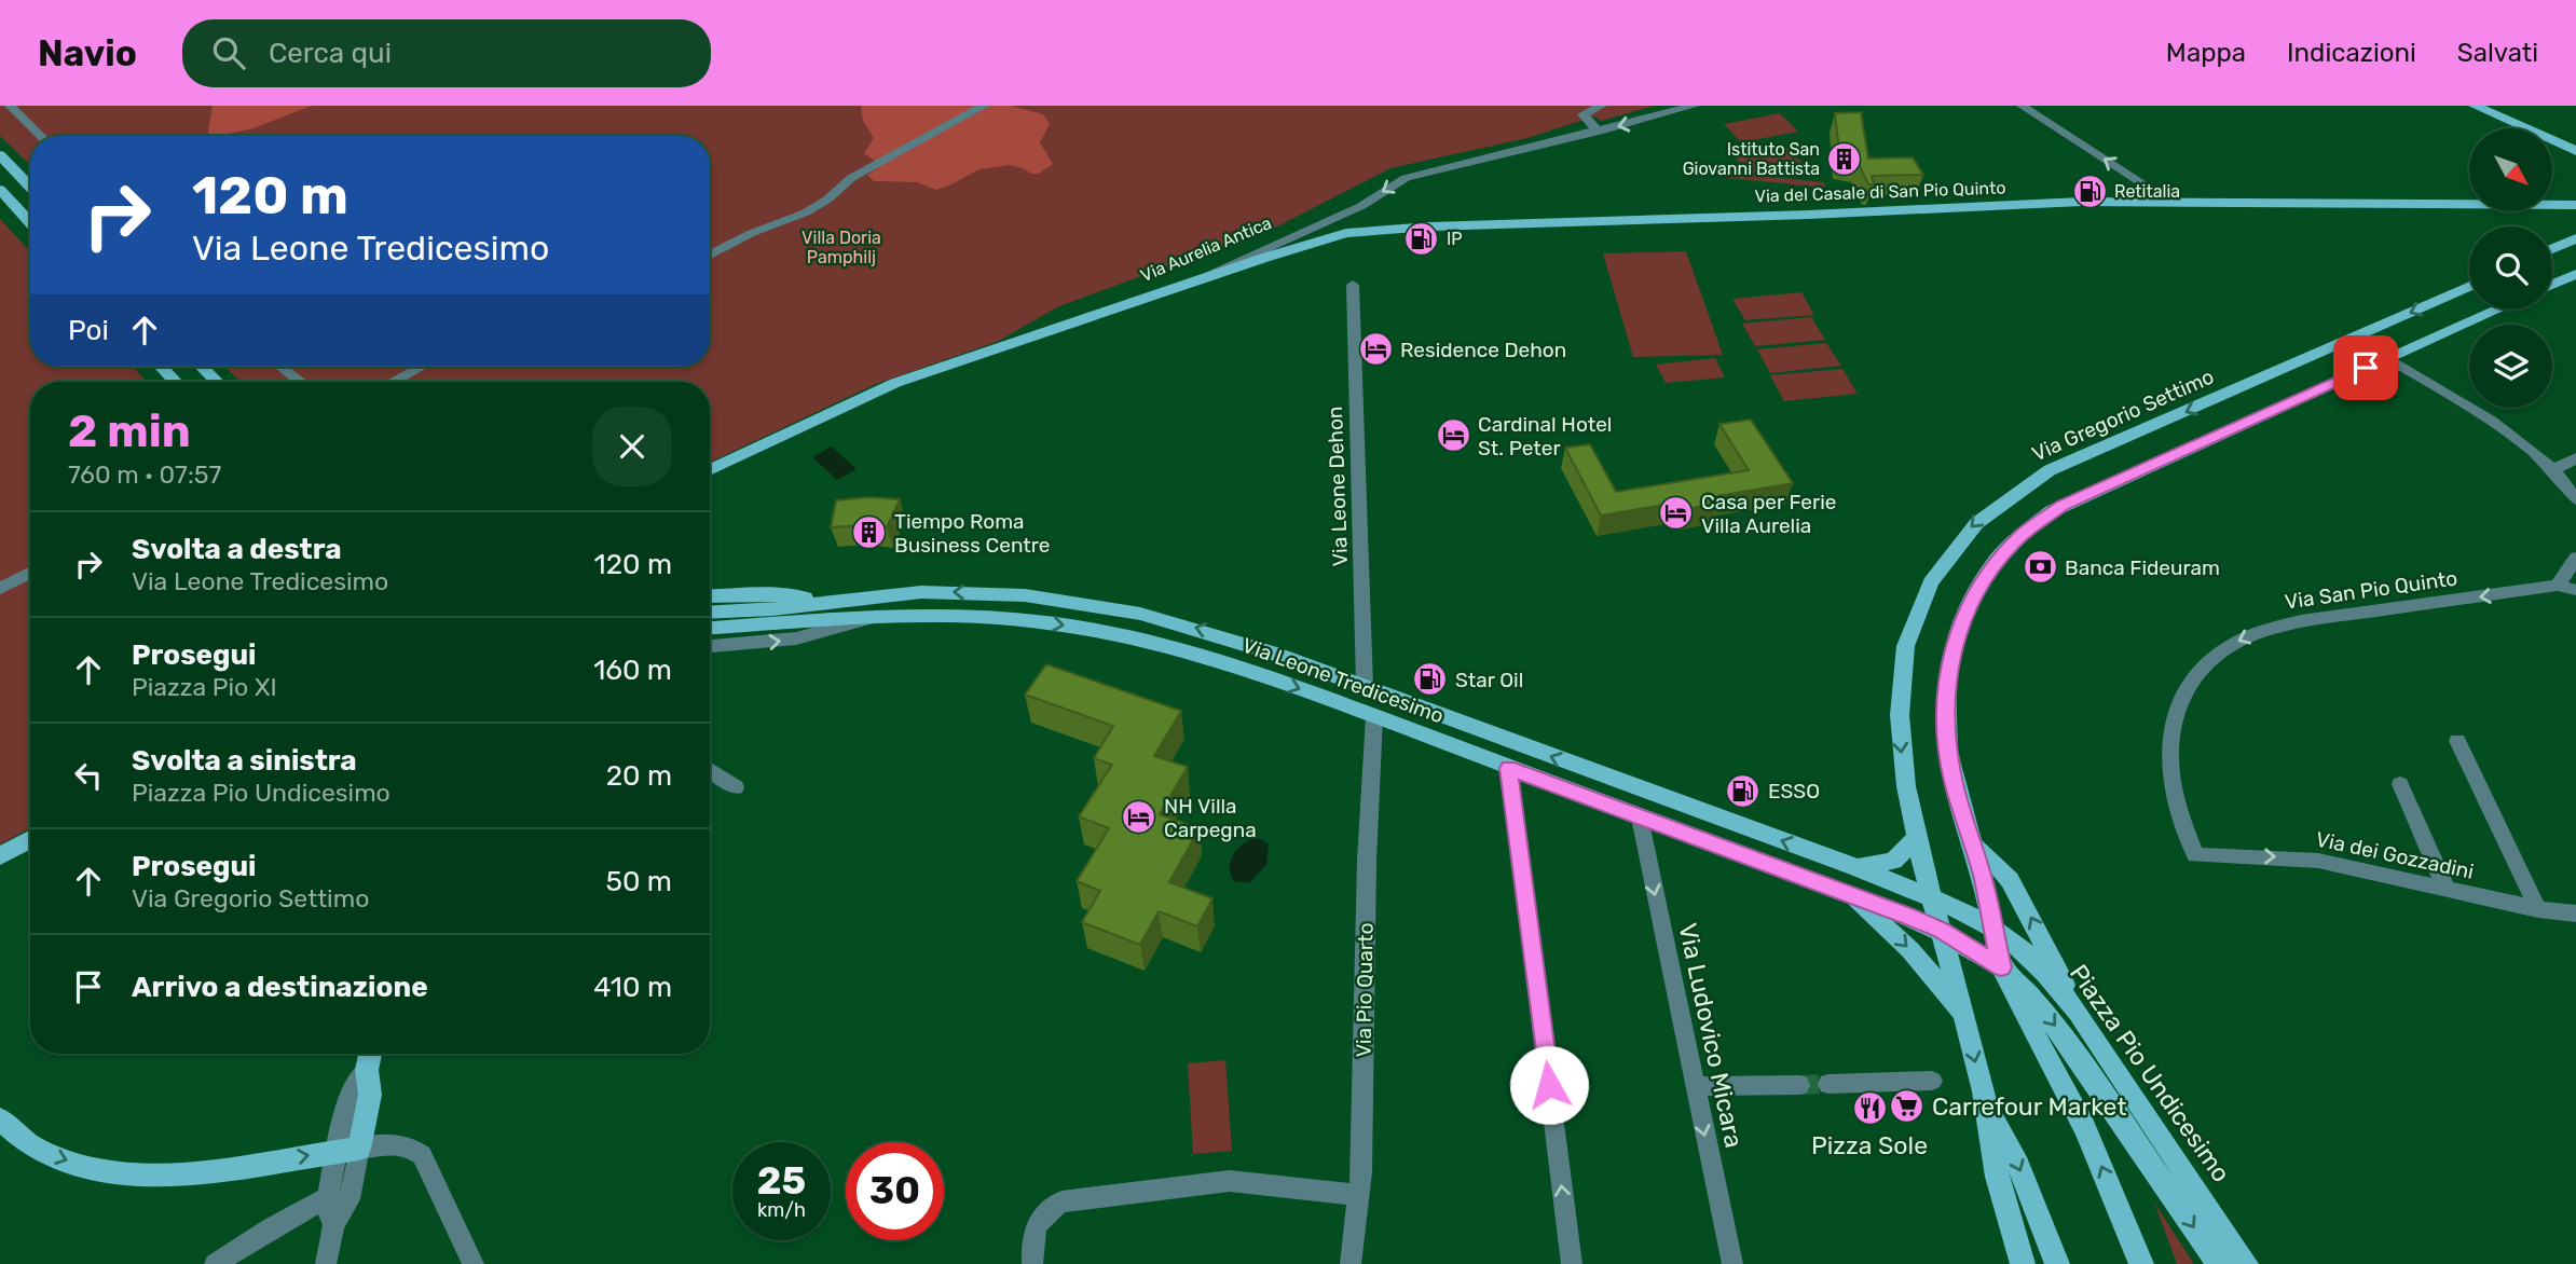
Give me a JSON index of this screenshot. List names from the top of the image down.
{
  "streets": {
    "main road": [
      "Via del Casale di San Pio Quinto",
      "Via Aurelia Antica",
      "Via Gregorio Settimo",
      "Via Leone Tredicesimo",
      "Piazza Pio Undicesimo"
    ],
    "street": [
      "Via Leone Dehon",
      "Via San Pio Quinto",
      "Via dei Gozzadini",
      "Via Pio Quarto",
      "Via Ludovico Micara"
    ]
  },
  "crossings": [
    ["Via del Casale di San Pio Quinto", "Via Aurelia Antica"],
    ["Via Leone Dehon", "Via Leone Tredicesimo"],
    ["Via San Pio Quinto", "Via dei Gozzadini"],
    ["Via Leone Tredicesimo", "Via Pio Quarto"],
    ["Via Leone Tredicesimo", "Via Ludovico Micara"],
    ["Via Leone Tredicesimo", "Piazza Pio Undicesimo"]
  ],
  "one_way": ["Via Gregorio Settimo", "Via dei Gozzadini"],
  "parks": ["Villa Doria Pamphilj"],
  "places": {
    "building": ["Istituto San Giovanni Battista", "Tiempo Roma Business Centre"],
    "fuel station": [
      "Retitalia",
      "IP",
      "Star Oil",
      "ESSO"
    ],
    "hotel": [
      "Residence Dehon",
      "Cardinal Hotel St. Peter",
      "Casa per Ferie Villa Aurelia",
      "NH Villa Carpegna"
    ],
    "bank": ["Banca Fideuram"],
    "supermarket": ["Carrefour Market"],
    "restaurant": ["Pizza Sole"]
  },
  "north": "bottom right",
  "page": {
    "header": "Navio",
    "search": "Cerca qui",
    "nav": ["Mappa", "Indicazioni", "Salvati"],
    "turn": ["120 m", "Via Leone Tredicesimo"],
    "then": "Poi",
    "heading": ["2 min", "760 m · 07:57"],
    "list": [
      {
        "name": "Svolta a destra",
        "note": "Via Leone Tredicesimo",
        "value": "120 m"
      },
      {
        "name": "Prosegui",
        "note": "Piazza Pio XI",
        "value": "160 m"
      },
      {
        "name": "Svolta a sinistra",
        "note": "Piazza Pio Undicesimo",
        "value": "20 m"
      },
      {
        "name": "Prosegui",
        "note": "Via Gregorio Settimo",
        "value": "50 m"
      },
      {
        "name": "Arrivo a destinazione",
        "value": "410 m"
      }
    ],
    "speed": "25 km/h",
    "limit": "30"
  }
}
